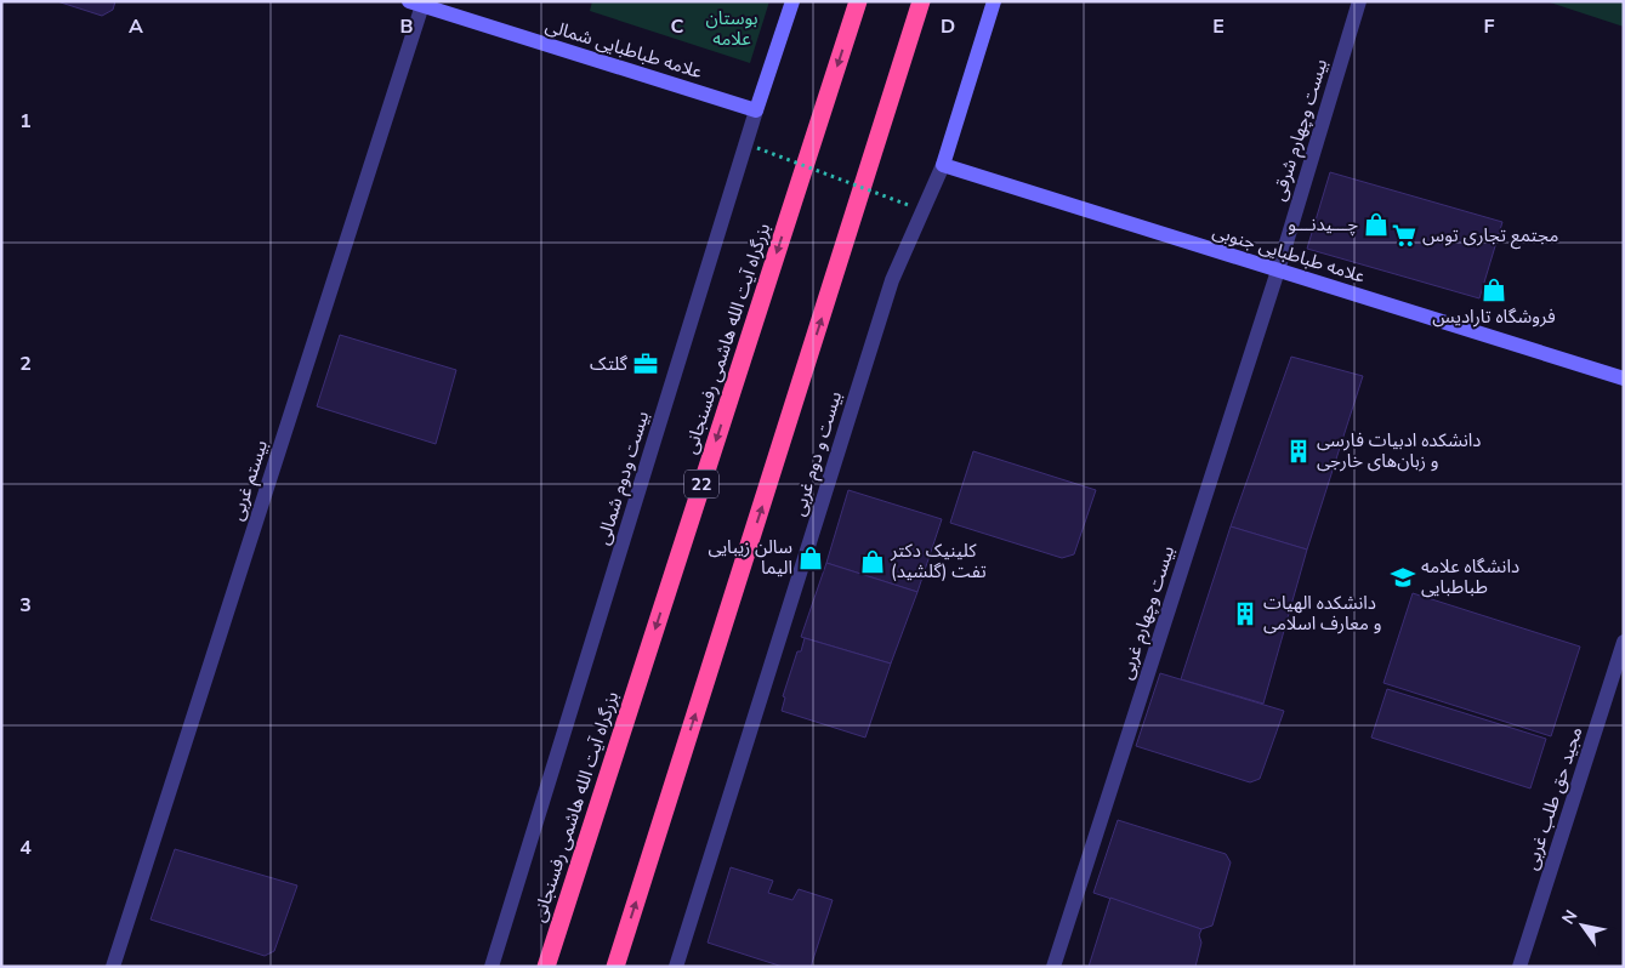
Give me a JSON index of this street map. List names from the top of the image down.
{
  "streets": {
    "highway": ["بزرگراه آیت الله هاشمی رفسنجانی", "22"],
    "street": [
      "علامه طباطبایی شمالی",
      "بیست وچهارم شرقی",
      "علامه طباطبایی جنوبی",
      "بیست و دوم غربی",
      "بیست ودوم شمالی",
      "بیستم غربی",
      "بیست وچهارم غربی",
      "مجید حق طلب غربی"
    ]
  },
  "crossings": [
    ["علامه طباطبایی شمالی", "بیست ودوم شمالی"],
    ["علامه طباطبایی شمالی", "بیستم غربی"],
    ["بیست وچهارم شرقی", "علامه طباطبایی جنوبی"],
    ["بیست وچهارم شرقی", "بیست وچهارم غربی"],
    ["علامه طباطبایی جنوبی", "بیست و دوم غربی"],
    ["علامه طباطبایی جنوبی", "بیست وچهارم غربی"]
  ],
  "parks": ["بوستان علامه"],
  "places": {
    "shop": [
      "چـــیدنـــو",
      "فروشگاه تارادیس",
      "سالن زیبایی الیما",
      "کلینیک دکتر تفت (گلشید)"
    ],
    "supermarket": ["مجتمع تجاری توس"],
    "office": ["گلتک"],
    "building": ["دانشکده ادبیات فارسی و زبان‌های خارجی", "دانشکده الهیات و معارف اسلامی"],
    "school or university": ["دانشگاه علامه طباطبایی"]
  },
  "north": "top left",
  "grid": {
    "columns": [
      "A",
      "B",
      "C",
      "D",
      "E",
      "F"
    ],
    "rows": [
      "1",
      "2",
      "3",
      "4"
    ]
  }
}
